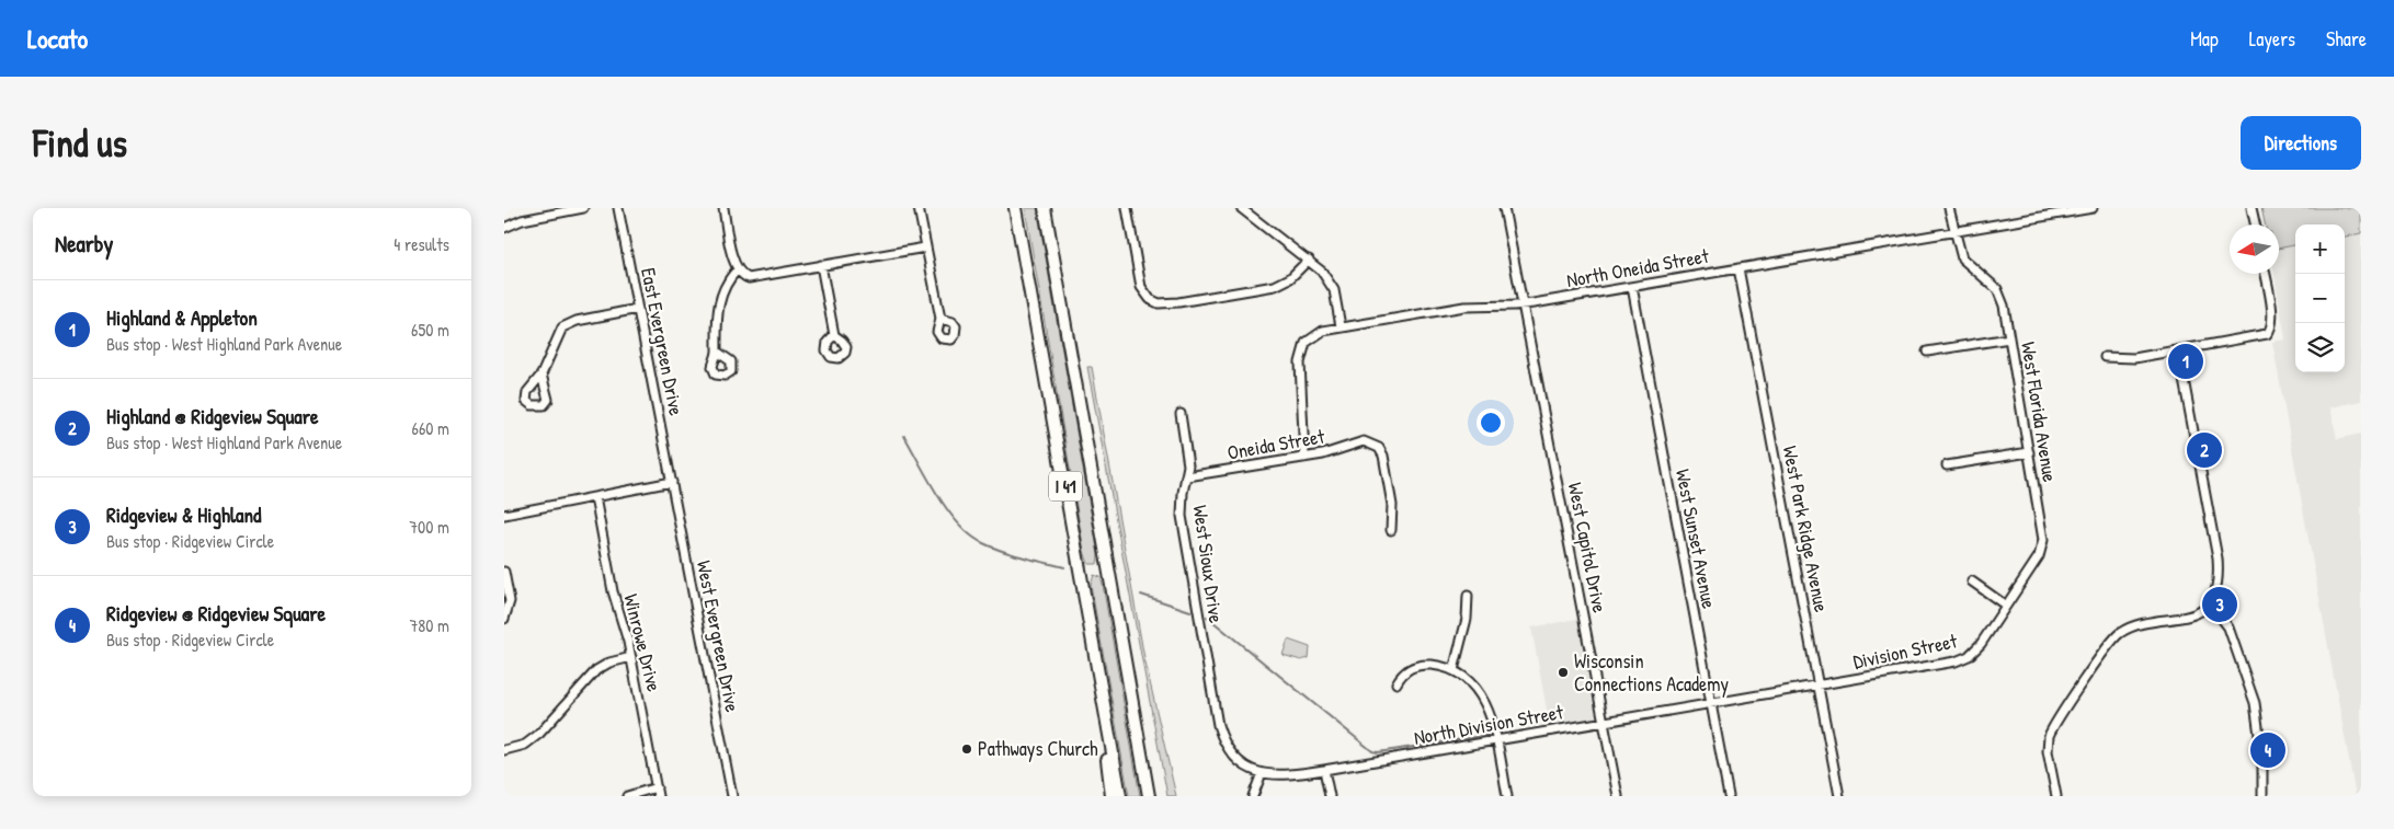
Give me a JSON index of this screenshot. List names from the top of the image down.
{
  "streets": {
    "highway": ["I 41"],
    "street": [
      "North Oneida Street",
      "East Evergreen Drive",
      "West Florida Avenue",
      "Oneida Street",
      "West Park Ridge Avenue",
      "West Sunset Avenue",
      "West Capitol Drive",
      "West Sioux Drive",
      "West Evergreen Drive",
      "Winrowe Drive",
      "Division Street",
      "North Division Street"
    ]
  },
  "crossings": [
    ["North Oneida Street", "West Florida Avenue"],
    ["North Oneida Street", "Oneida Street"],
    ["North Oneida Street", "West Park Ridge Avenue"],
    ["North Oneida Street", "West Sunset Avenue"],
    ["North Oneida Street", "West Capitol Drive"],
    ["East Evergreen Drive", "West Evergreen Drive"],
    ["West Florida Avenue", "Division Street"],
    ["Oneida Street", "West Sioux Drive"],
    ["West Park Ridge Avenue", "Division Street"],
    ["West Park Ridge Avenue", "North Division Street"],
    ["West Sunset Avenue", "North Division Street"],
    ["West Capitol Drive", "North Division Street"],
    ["West Sioux Drive", "North Division Street"],
    ["Division Street", "North Division Street"]
  ],
  "places": ["Wisconsin Connections Academy", "Pathways Church"],
  "north": "left",
  "page": {
    "header": "Locato",
    "nav": ["Map", "Layers", "Share"],
    "buttons": "Directions",
    "title": "Find us",
    "heading": ["Nearby", "4 results"],
    "map_buttons": ["+", "−"],
    "list": [
      {
        "mark": "1",
        "name": "Highland & Appleton",
        "note": "Bus stop · West Highland Park Avenue",
        "value": "650 m"
      },
      {
        "mark": "2",
        "name": "Highland @ Ridgeview Square",
        "note": "Bus stop · West Highland Park Avenue",
        "value": "660 m"
      },
      {
        "mark": "3",
        "name": "Ridgeview & Highland",
        "note": "Bus stop · Ridgeview Circle",
        "value": "700 m"
      },
      {
        "mark": "4",
        "name": "Ridgeview @ Ridgeview Square",
        "note": "Bus stop · Ridgeview Circle",
        "value": "780 m"
      }
    ],
    "pins": [
      "1",
      "2",
      "3",
      "4"
    ]
  }
}
